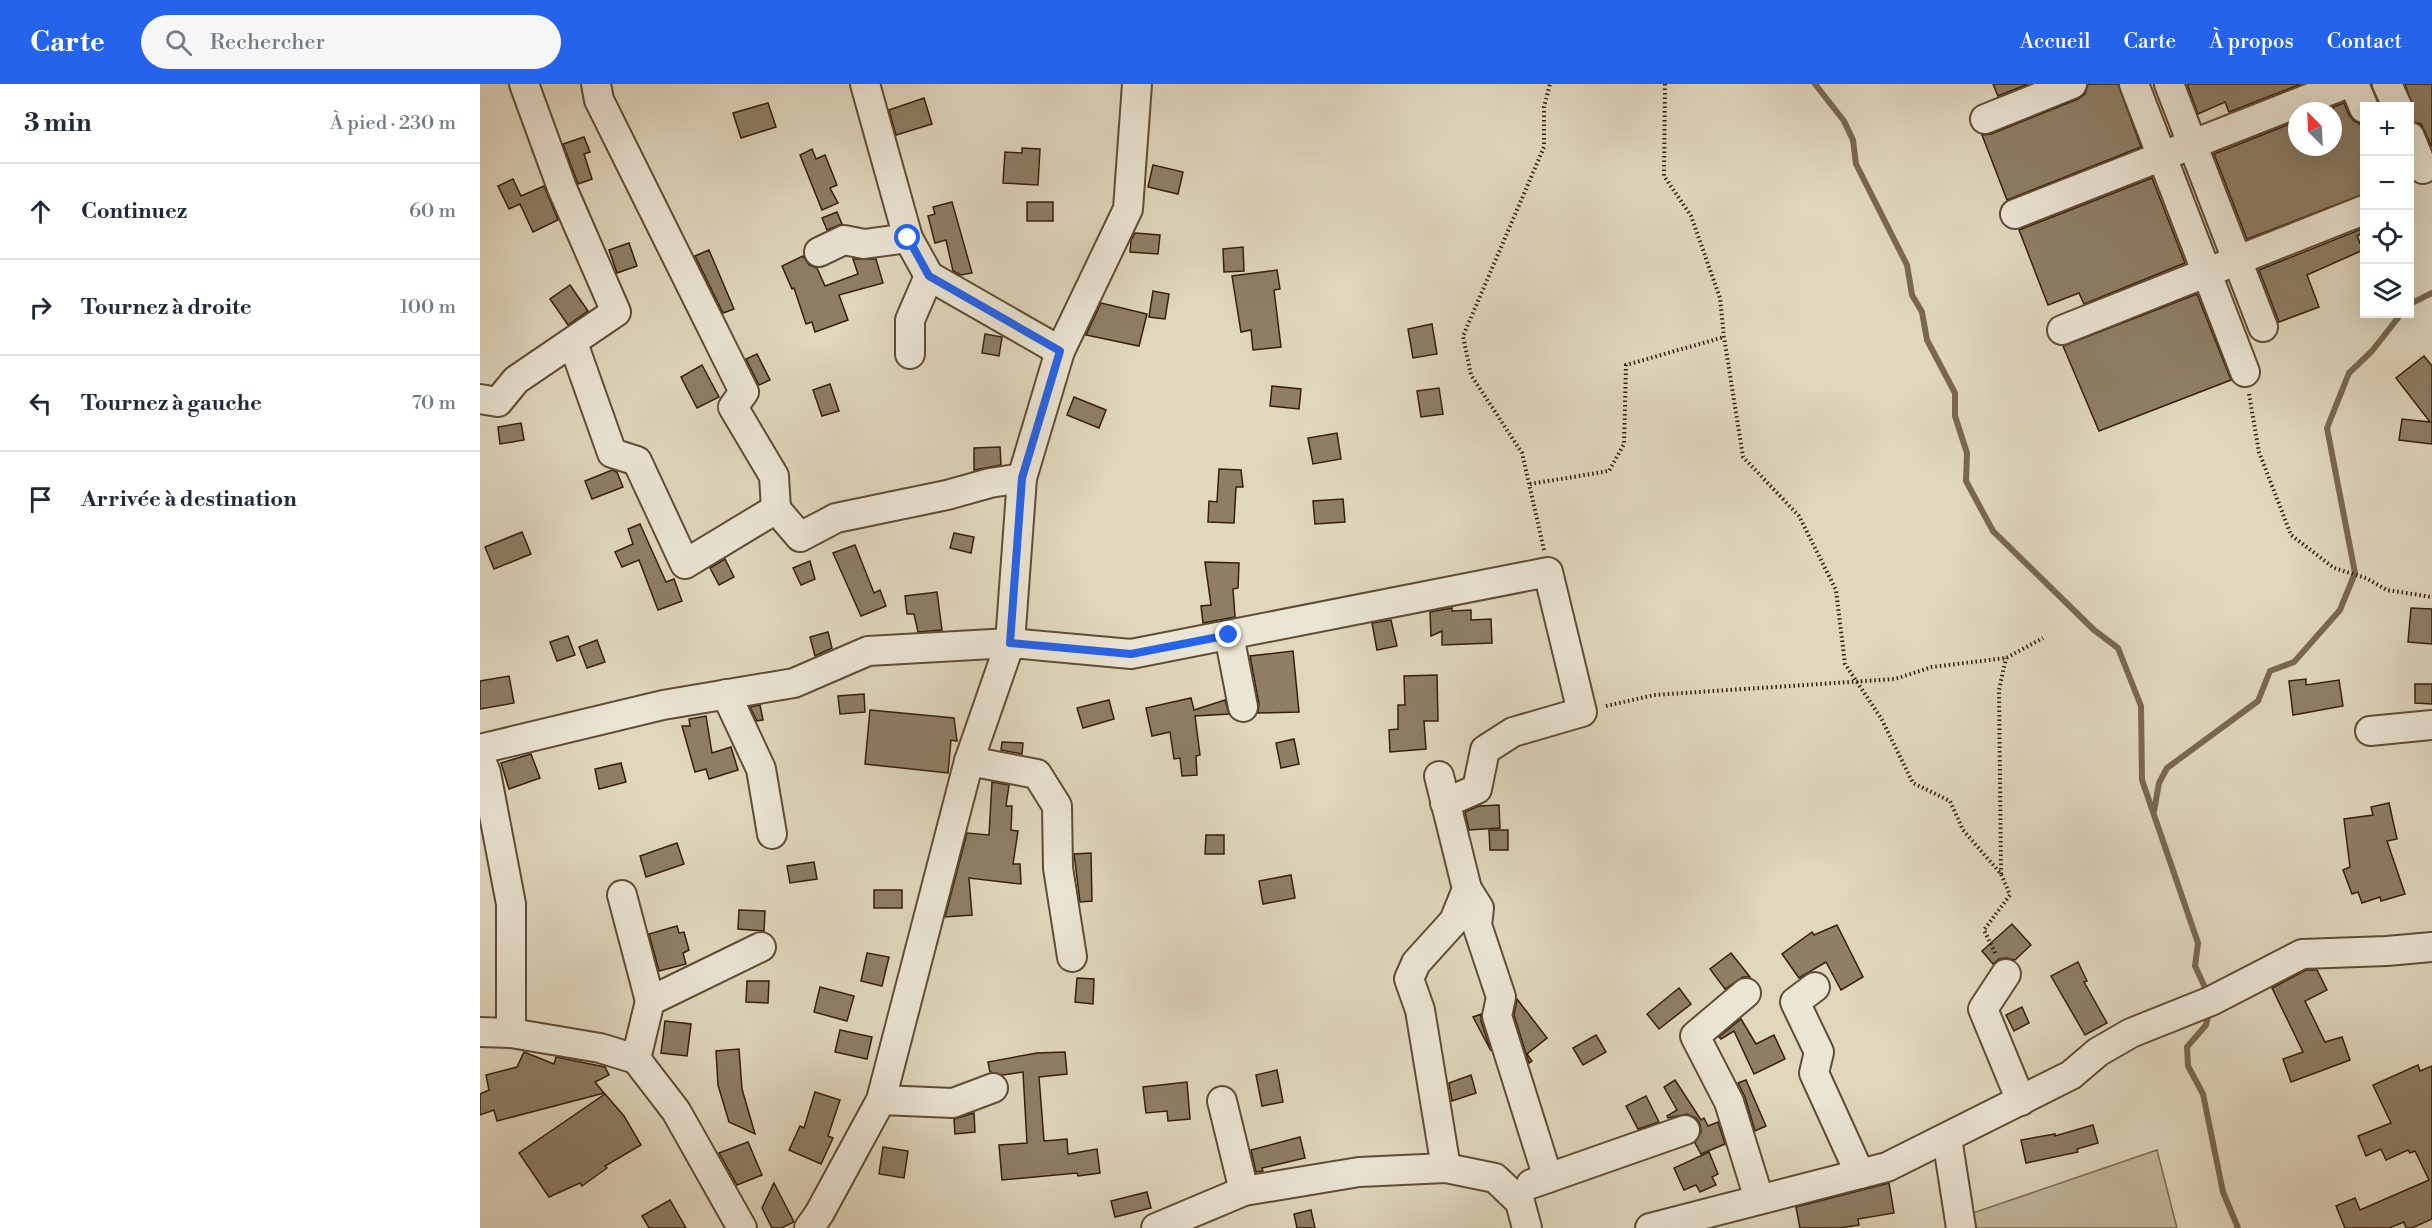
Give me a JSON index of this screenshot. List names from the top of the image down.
{
  "north": "top left",
  "page": {
    "header": "Carte",
    "search": "Rechercher",
    "nav": [
      "Accueil",
      "Carte",
      "À propos",
      "Contact"
    ],
    "heading": ["3 min", "À pied · 230 m"],
    "map_buttons": ["+", "−"],
    "list": [
      ["Continuez", "60 m"],
      ["Tournez à droite", "100 m"],
      ["Tournez à gauche", "70 m"],
      "Arrivée à destination"
    ]
  }
}
